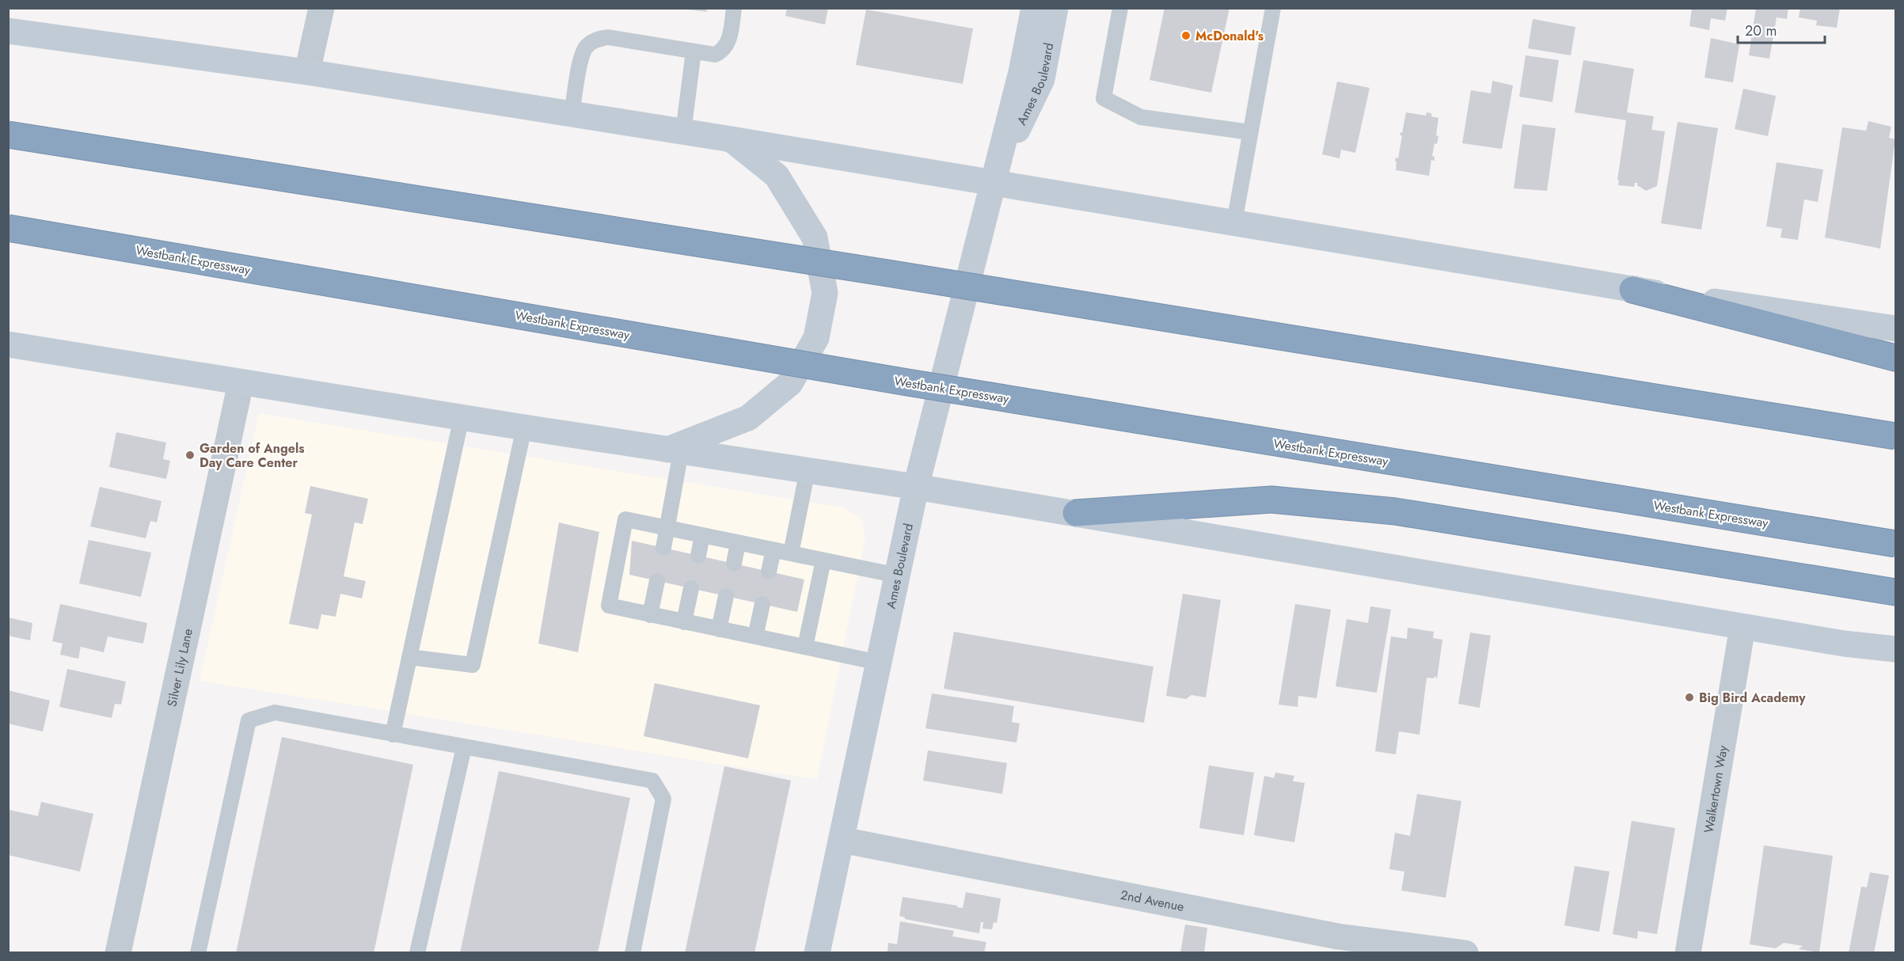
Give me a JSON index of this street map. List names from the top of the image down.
{
  "streets": {
    "highway": ["Westbank Expressway"],
    "main road": ["Ames Boulevard"],
    "street": ["Silver Lily Lane", "Walkertown Way", "2nd Avenue"]
  },
  "crossings": [
    ["Ames Boulevard", "2nd Avenue"]
  ],
  "places": ["McDonald's", "Garden of Angels Day Care Center", "Big Bird Academy"],
  "scale_bar": "20 m"
}
